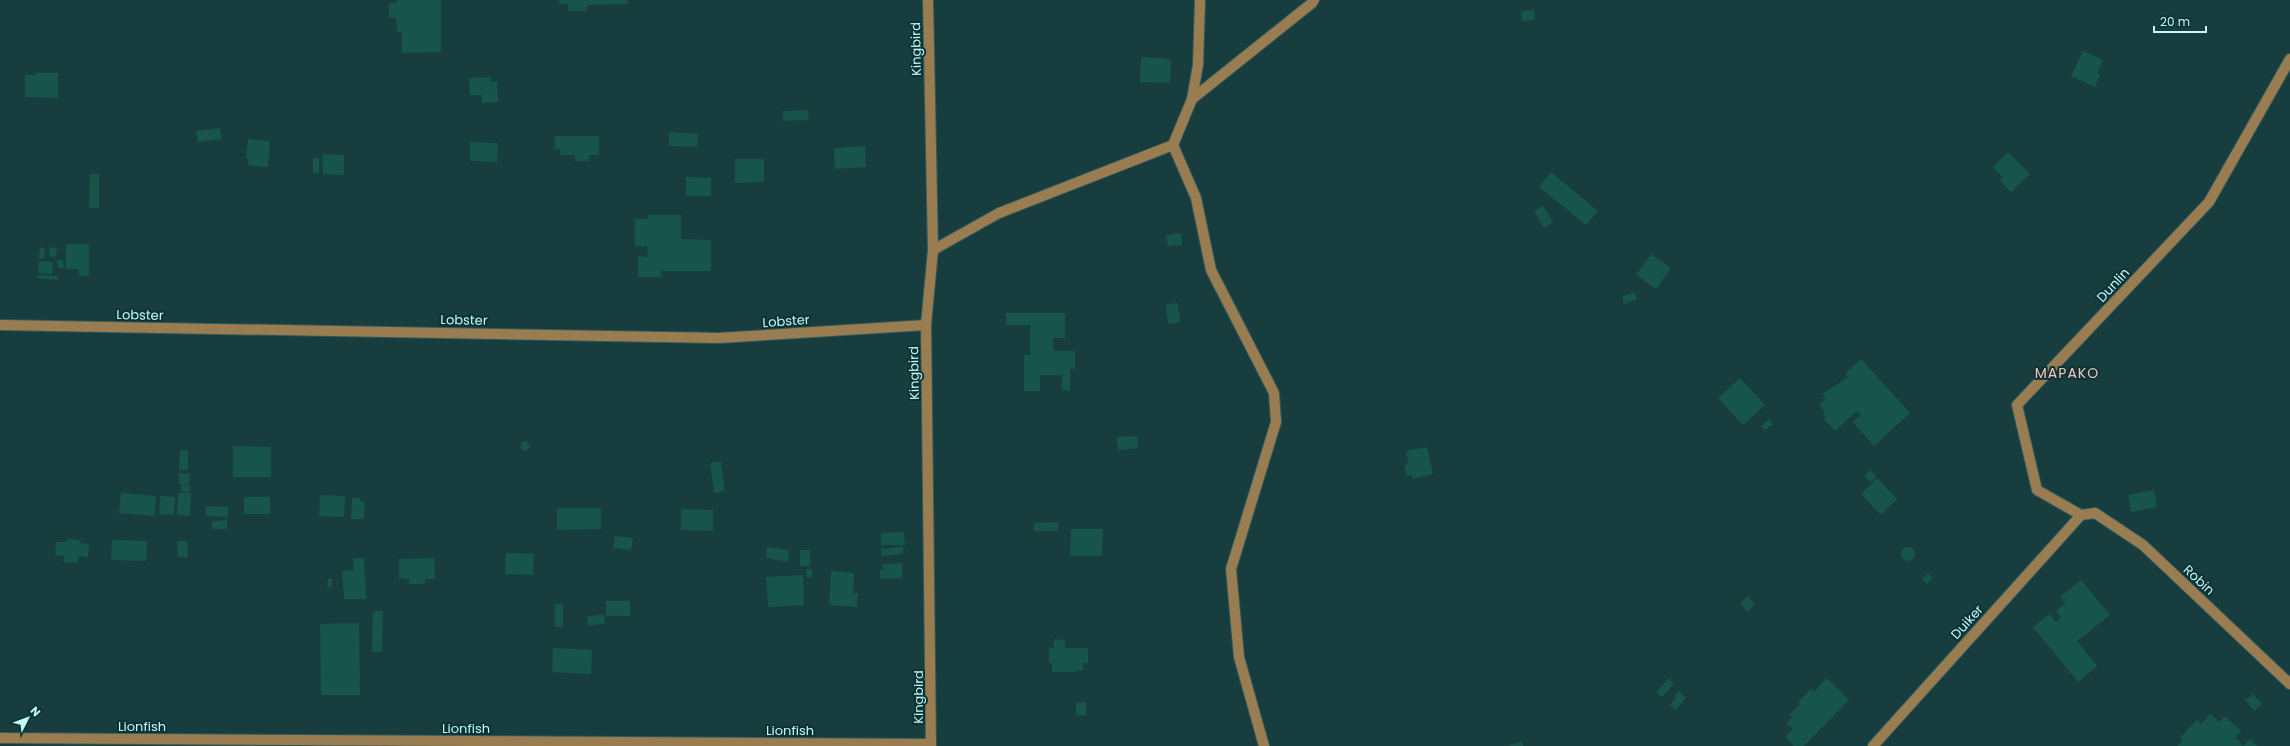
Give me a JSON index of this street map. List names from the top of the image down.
{
  "streets": {
    "street": [
      "Kingbird",
      "Dunlin",
      "Lobster",
      "Robin",
      "Duiker",
      "Lionfish"
    ]
  },
  "crossings": [
    ["Kingbird", "Lobster"],
    ["Kingbird", "Lionfish"],
    ["Dunlin", "Robin"],
    ["Dunlin", "Duiker"],
    ["Robin", "Duiker"]
  ],
  "districts": ["MAPAKO"],
  "scale_bar": "20 m",
  "north": "top right"
}
